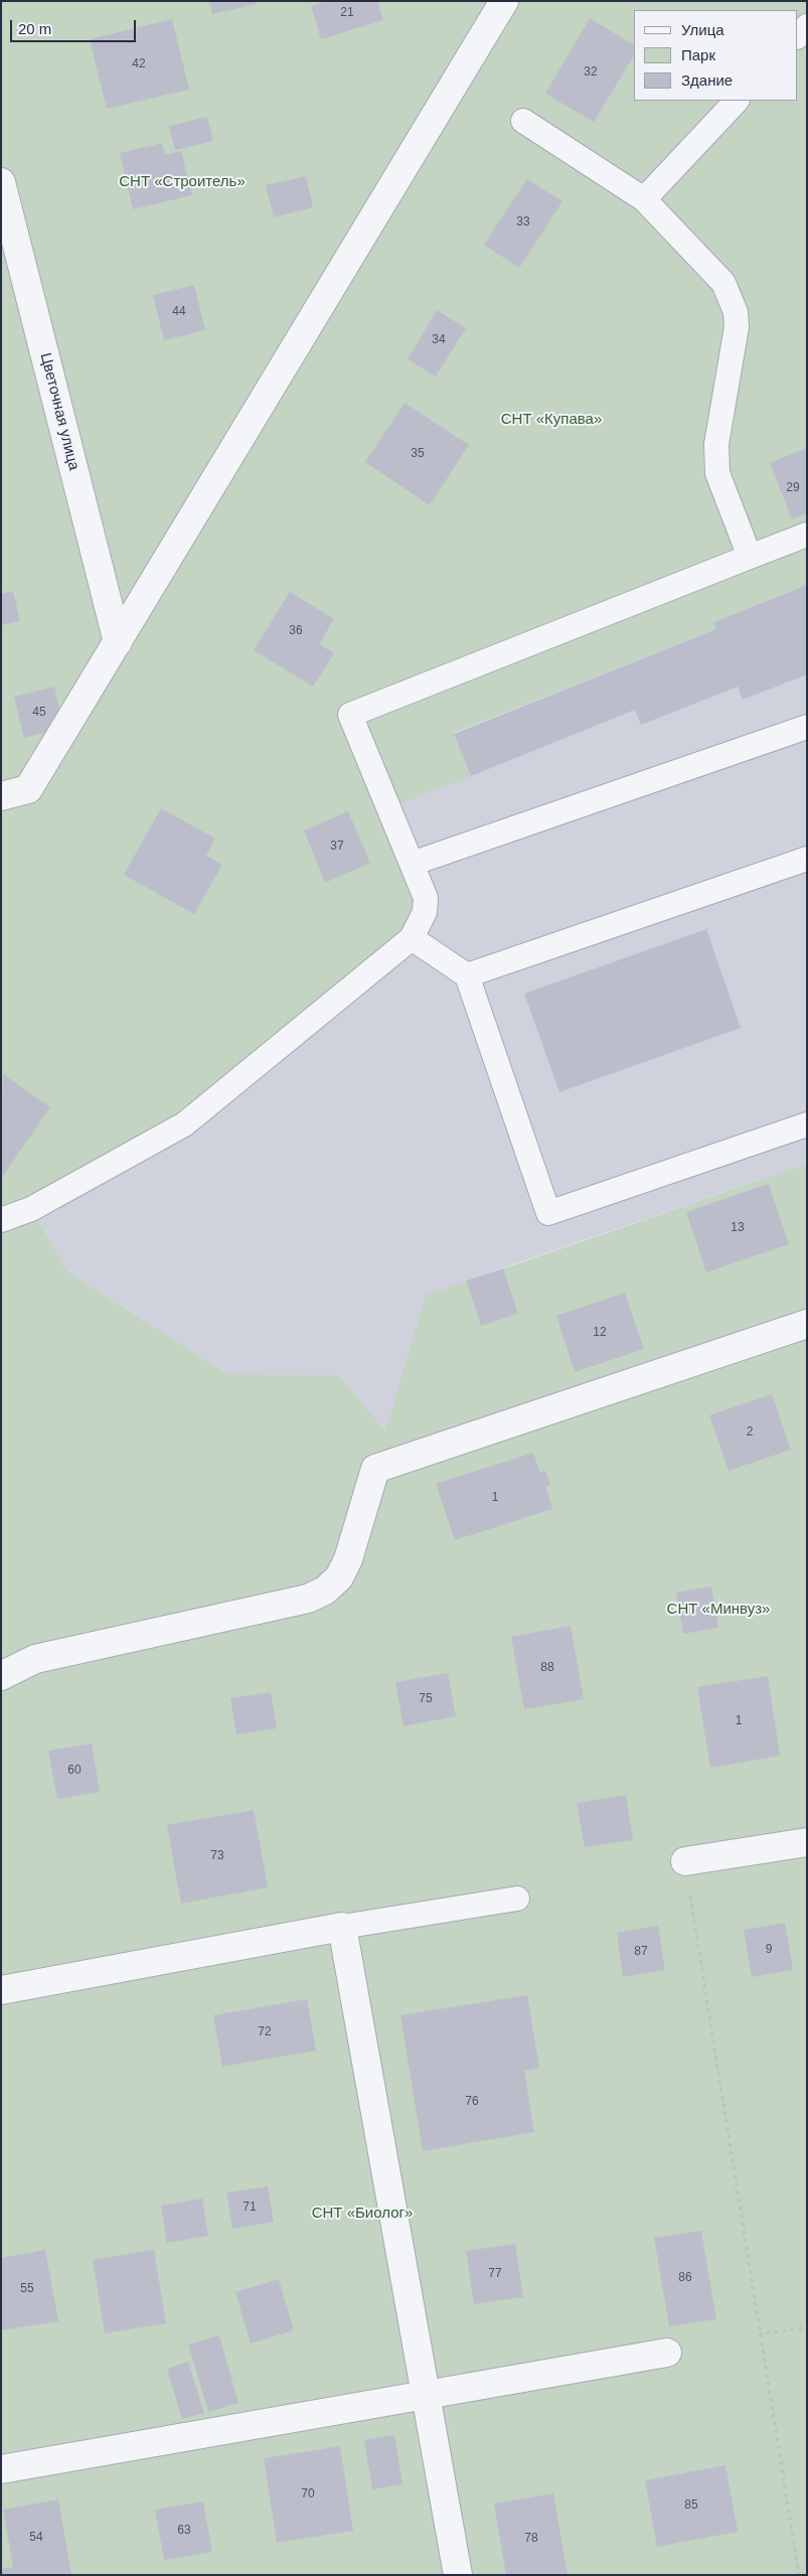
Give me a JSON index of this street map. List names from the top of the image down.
{
  "streets": {
    "street": ["Цветочная улица"]
  },
  "parks": [
    "СНТ «Строитель»",
    "СНТ «Купава»",
    "СНТ «Минвуз»",
    "СНТ «Биолог»"
  ],
  "house_numbers": [
    "21",
    "42",
    "32",
    "33",
    "44",
    "34",
    "35",
    "29",
    "36",
    "45",
    "37",
    "13",
    "12",
    "2",
    "1",
    "88",
    "75",
    "1",
    "60",
    "73",
    "9",
    "87",
    "72",
    "76",
    "71",
    "77",
    "86",
    "55",
    "70",
    "85",
    "63",
    "54",
    "78"
  ],
  "legend": ["Улица", "Парк", "Здание"],
  "scale_bar": "20 m"
}
